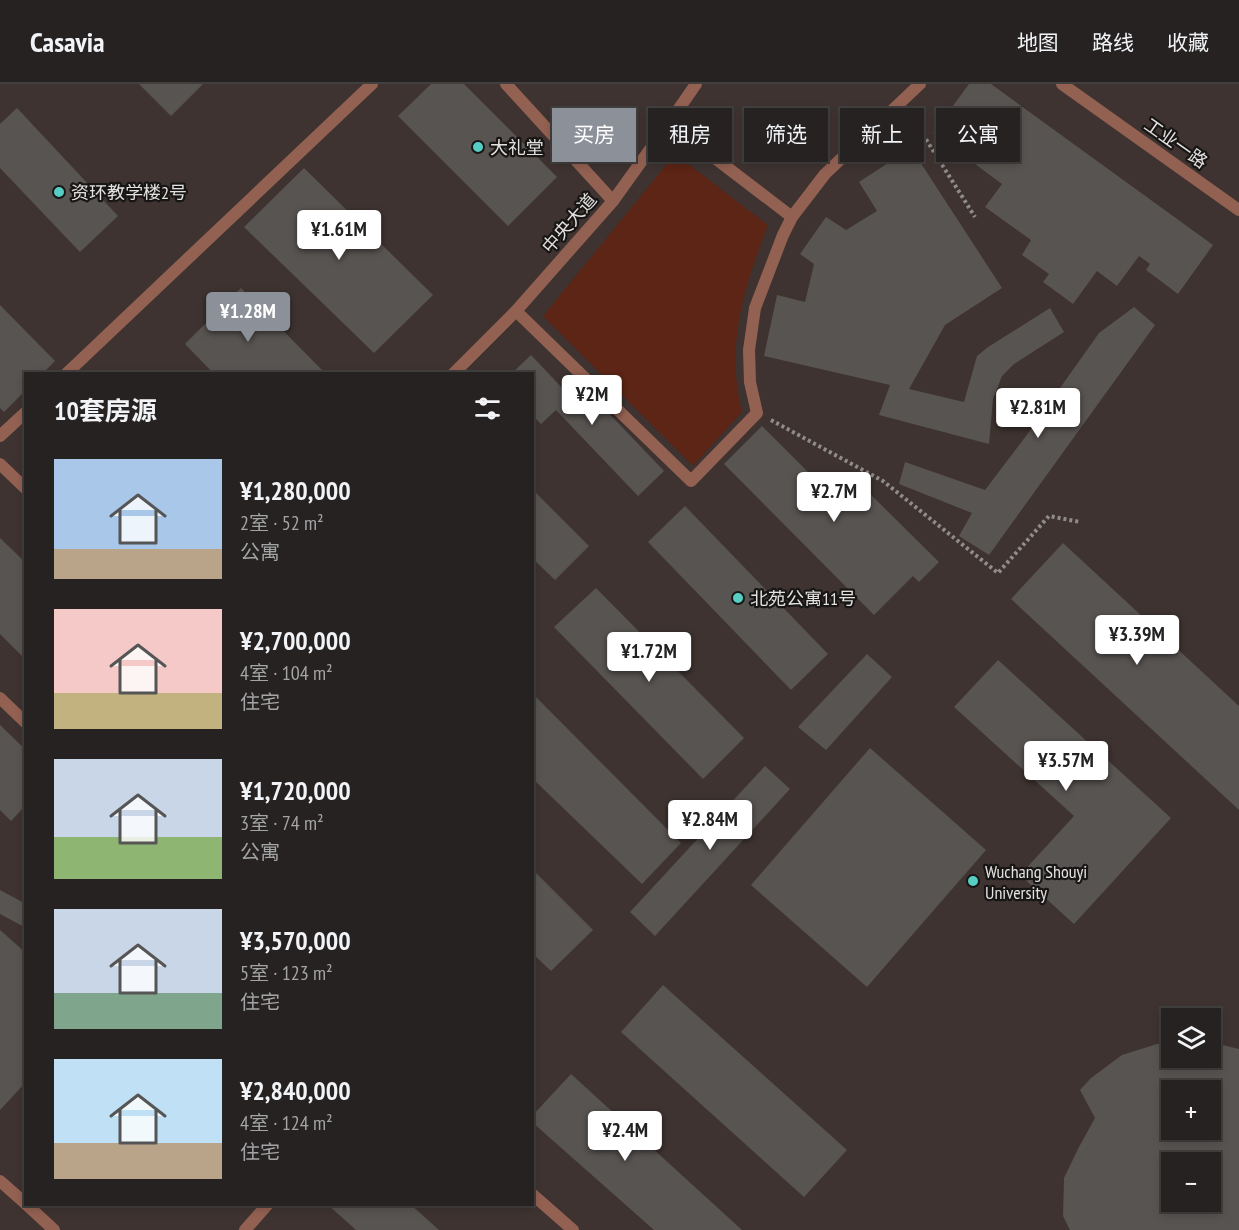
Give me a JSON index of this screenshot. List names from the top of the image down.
{
  "streets": {
    "street": ["工业一路", "中央大道"]
  },
  "places": [
    "大礼堂",
    "资环教学楼2号",
    "北苑公寓11号",
    "Wuchang Shouyi University"
  ],
  "page": {
    "header": "Casavia",
    "nav": ["地图", "路线", "收藏"],
    "chip": [
      "买房",
      "租房",
      "筛选",
      "新上",
      "公寓"
    ],
    "price": [
      "¥1.61M",
      "¥1.28M",
      "¥2M",
      "¥2.81M",
      "¥2.7M",
      "¥3.39M",
      "¥1.72M",
      "¥3.57M",
      "¥2.84M",
      "¥2.4M"
    ],
    "heading": "10套房源",
    "list": [
      {
        "name": "¥1,280,000",
        "note": "2室 · 52 m² · 公寓"
      },
      {
        "name": "¥2,700,000",
        "note": "4室 · 104 m² · 住宅"
      },
      {
        "name": "¥1,720,000",
        "note": "3室 · 74 m² · 公寓"
      },
      {
        "name": "¥3,570,000",
        "note": "5室 · 123 m² · 住宅"
      },
      {
        "name": "¥2,840,000",
        "note": "4室 · 124 m² · 住宅"
      }
    ],
    "map_buttons": ["+", "−"]
  }
}
